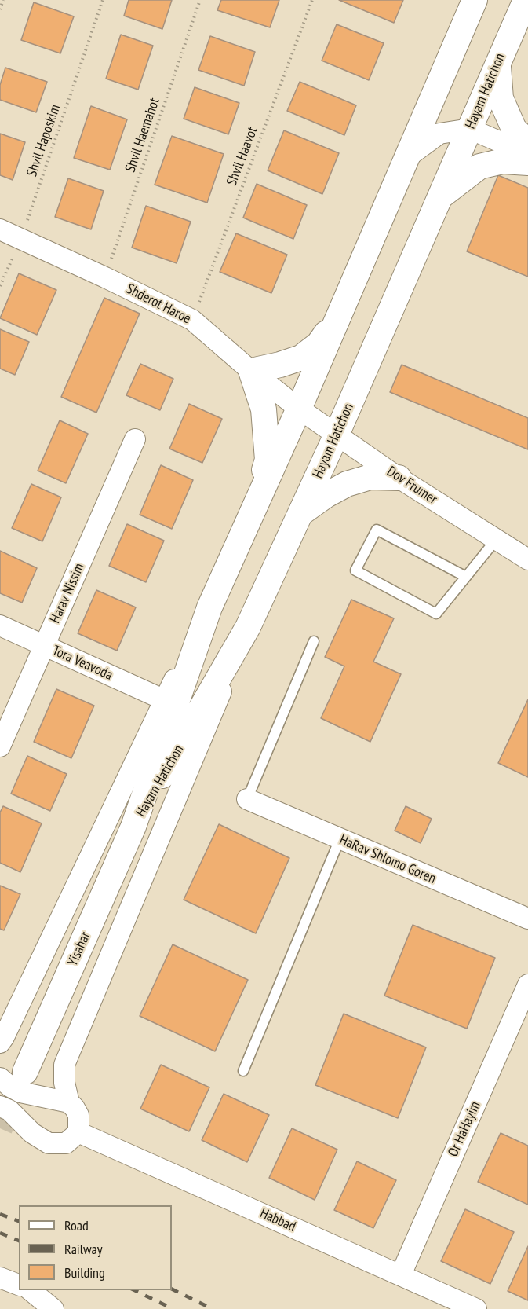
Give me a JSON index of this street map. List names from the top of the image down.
{
  "streets": {
    "street": [
      "Hayam Hatichon",
      "Shderot Haroe",
      "Dov Frumer",
      "Harav Nissim",
      "Tora Veavoda",
      "HaRav Shlomo Goren",
      "Yisahar",
      "Or HaHayim",
      "Habbad"
    ],
    "path": ["Shvil Haemahot", "Shvil Haposkim", "Shvil Haavot"]
  },
  "crossings": [
    ["Hayam Hatichon", "Shderot Haroe"],
    ["Hayam Hatichon", "Dov Frumer"],
    ["Hayam Hatichon", "Yisahar"],
    ["Shvil Haemahot", "Shderot Haroe"],
    ["Shvil Haposkim", "Shderot Haroe"],
    ["Shvil Haavot", "Shderot Haroe"],
    ["Shderot Haroe", "Dov Frumer"],
    ["Harav Nissim", "Tora Veavoda"],
    ["Or HaHayim", "Habbad"]
  ],
  "legend": ["Road", "Railway", "Building"]
}
